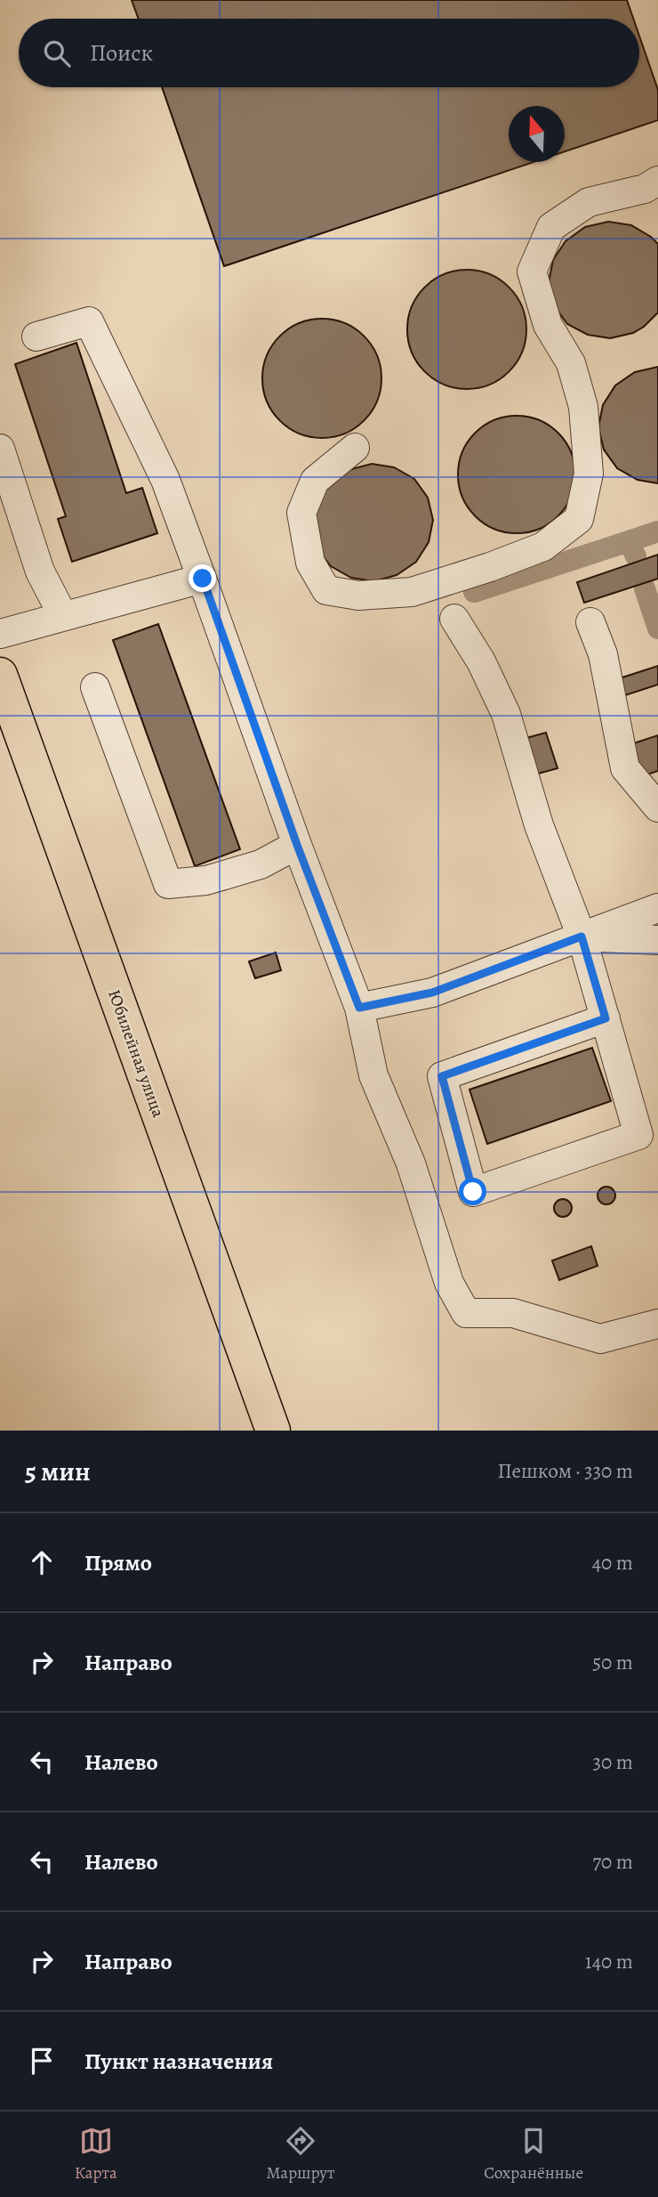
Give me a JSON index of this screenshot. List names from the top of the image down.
{
  "streets": {
    "main road": ["Юбилейная улица"]
  },
  "north": "top",
  "page": {
    "search": "Поиск",
    "heading": ["5 мин", "Пешком · 330 m"],
    "list": [
      ["Прямо", "40 m"],
      ["Направо", "50 m"],
      ["Налево", "30 m"],
      ["Налево", "70 m"],
      ["Направо", "140 m"],
      "Пункт назначения"
    ],
    "nav": ["Карта", "Маршрут", "Сохранённые"]
  }
}
